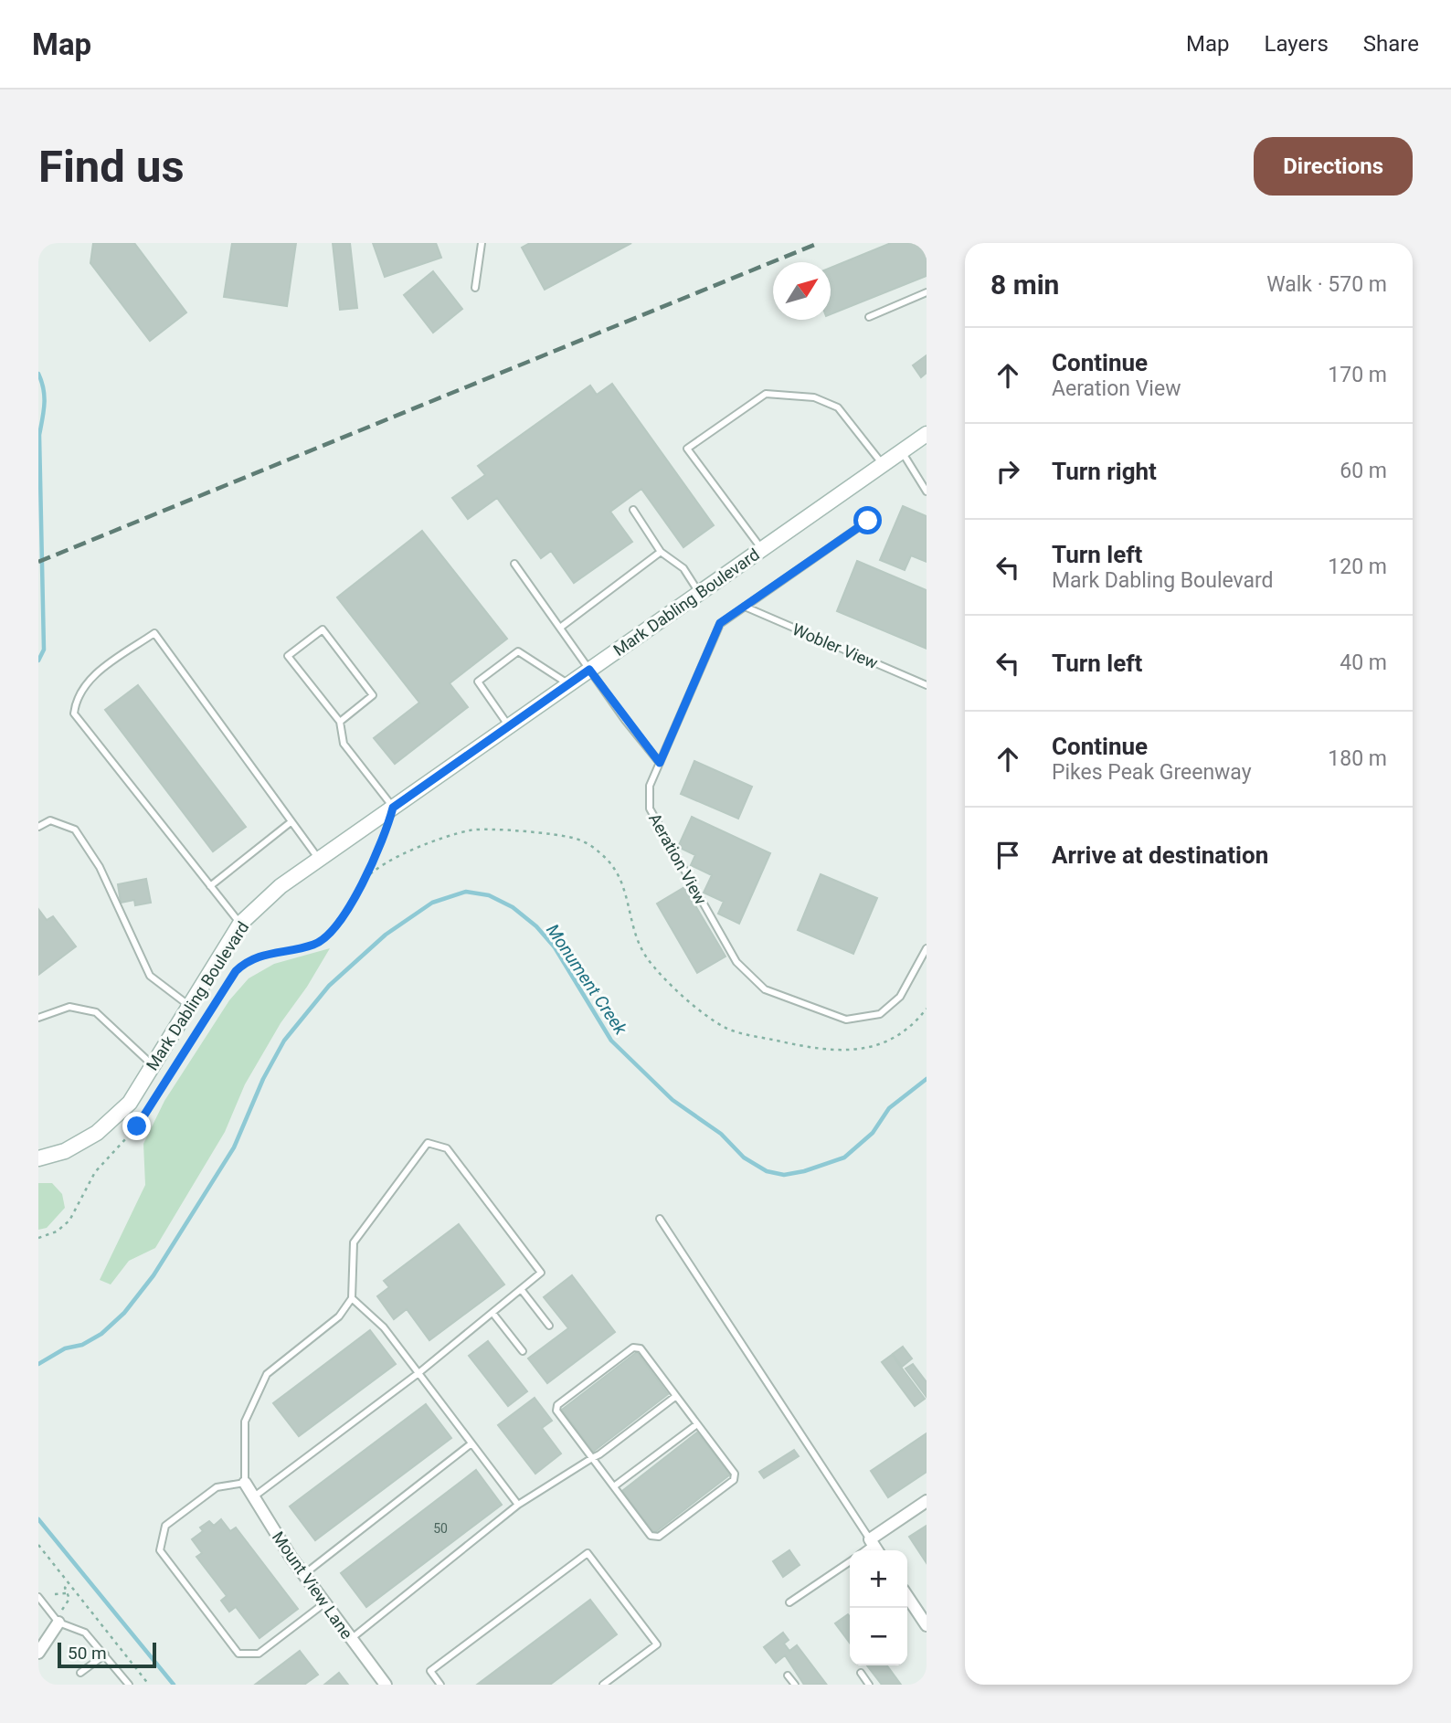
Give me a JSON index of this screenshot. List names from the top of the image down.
{
  "streets": {
    "street": ["Mark Dabling Boulevard", "Mount View Lane"],
    "lane": ["Wobler View", "Aeration View"]
  },
  "crossings": [
    ["Wobler View", "Aeration View"]
  ],
  "water": ["Monument Creek"],
  "house_numbers": ["50"],
  "scale_bar": "50 m",
  "north": "top right",
  "page": {
    "header": "Map",
    "nav": ["Map", "Layers", "Share"],
    "buttons": "Directions",
    "title": "Find us",
    "heading": ["8 min", "Walk · 570 m"],
    "list": [
      ["Continue", "Aeration View", "170 m"],
      ["Turn right", "60 m"],
      ["Turn left", "Mark Dabling Boulevard", "120 m"],
      ["Turn left", "40 m"],
      ["Continue", "Pikes Peak Greenway", "180 m"],
      "Arrive at destination"
    ],
    "map_buttons": ["+", "−"],
    "scale": "50 m"
  }
}
